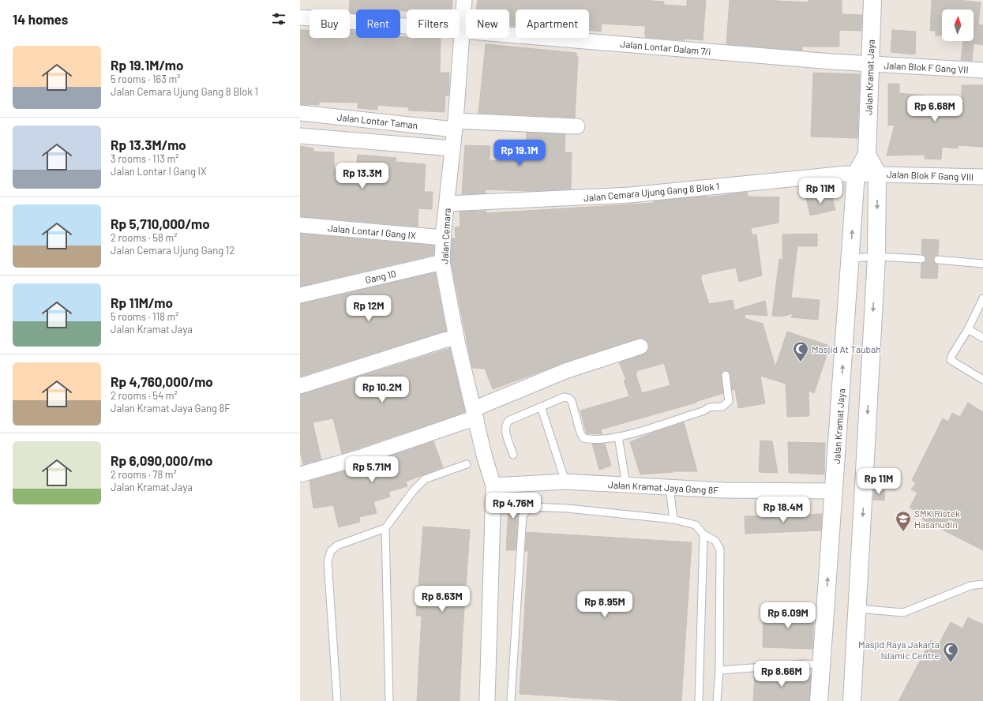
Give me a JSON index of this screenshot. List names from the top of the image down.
{
  "streets": {
    "street": [
      "Jalan Lontar Dalam 7/i",
      "Jalan Blok F Gang VII",
      "Jalan Kramat Jaya",
      "Jalan Lontar Taman",
      "Jalan Blok F Gang VIII",
      "Jalan Cemara Ujung Gang 8 Blok 1",
      "Jalan Lontar I Gang IX",
      "Jalan Cemara",
      "Gang 10",
      "Jalan Kramat Jaya Gang 8F"
    ]
  },
  "crossings": [
    ["Jalan Lontar Dalam 7/i", "Jalan Blok F Gang VII"],
    ["Jalan Lontar Dalam 7/i", "Jalan Kramat Jaya"],
    ["Jalan Lontar Dalam 7/i", "Jalan Cemara"],
    ["Jalan Blok F Gang VII", "Jalan Kramat Jaya"],
    ["Jalan Kramat Jaya", "Jalan Blok F Gang VIII"],
    ["Jalan Kramat Jaya", "Jalan Cemara Ujung Gang 8 Blok 1"],
    ["Jalan Kramat Jaya", "Jalan Kramat Jaya Gang 8F"],
    ["Jalan Lontar Taman", "Jalan Cemara"],
    ["Jalan Blok F Gang VIII", "Jalan Cemara Ujung Gang 8 Blok 1"],
    ["Jalan Cemara Ujung Gang 8 Blok 1", "Jalan Cemara"],
    ["Jalan Lontar I Gang IX", "Jalan Cemara"],
    ["Jalan Cemara", "Gang 10"],
    ["Jalan Cemara", "Jalan Kramat Jaya Gang 8F"]
  ],
  "places": {
    "mosque": ["Masjid At Taubah", "Masjid Raya Jakarta Islamic Centre"],
    "school or university": ["SMK Ristek Hasanudin"]
  },
  "north": "top",
  "page": {
    "heading": "14 homes",
    "chip": [
      "Buy",
      "Rent",
      "Filters",
      "New",
      "Apartment"
    ],
    "list": [
      {
        "name": "Rp 19.1M/mo",
        "note": "5 rooms · 163 m² · Jalan Cemara Ujung Gang 8 Blok 1"
      },
      {
        "name": "Rp 13.3M/mo",
        "note": "3 rooms · 113 m² · Jalan Lontar I Gang IX"
      },
      {
        "name": "Rp 5,710,000/mo",
        "note": "2 rooms · 58 m² · Jalan Cemara Ujung Gang 12"
      },
      {
        "name": "Rp 11M/mo",
        "note": "5 rooms · 118 m² · Jalan Kramat Jaya"
      },
      {
        "name": "Rp 4,760,000/mo",
        "note": "2 rooms · 54 m² · Jalan Kramat Jaya Gang 8F"
      },
      {
        "name": "Rp 6,090,000/mo",
        "note": "2 rooms · 78 m² · Jalan Kramat Jaya"
      }
    ],
    "price": [
      "Rp 6.68M",
      "Rp 19.1M",
      "Rp 13.3M",
      "Rp 11M",
      "Rp 12M",
      "Rp 10.2M",
      "Rp 5.71M",
      "Rp 11M",
      "Rp 4.76M",
      "Rp 18.4M",
      "Rp 8.63M",
      "Rp 8.95M",
      "Rp 6.09M",
      "Rp 8.66M"
    ]
  }
}
